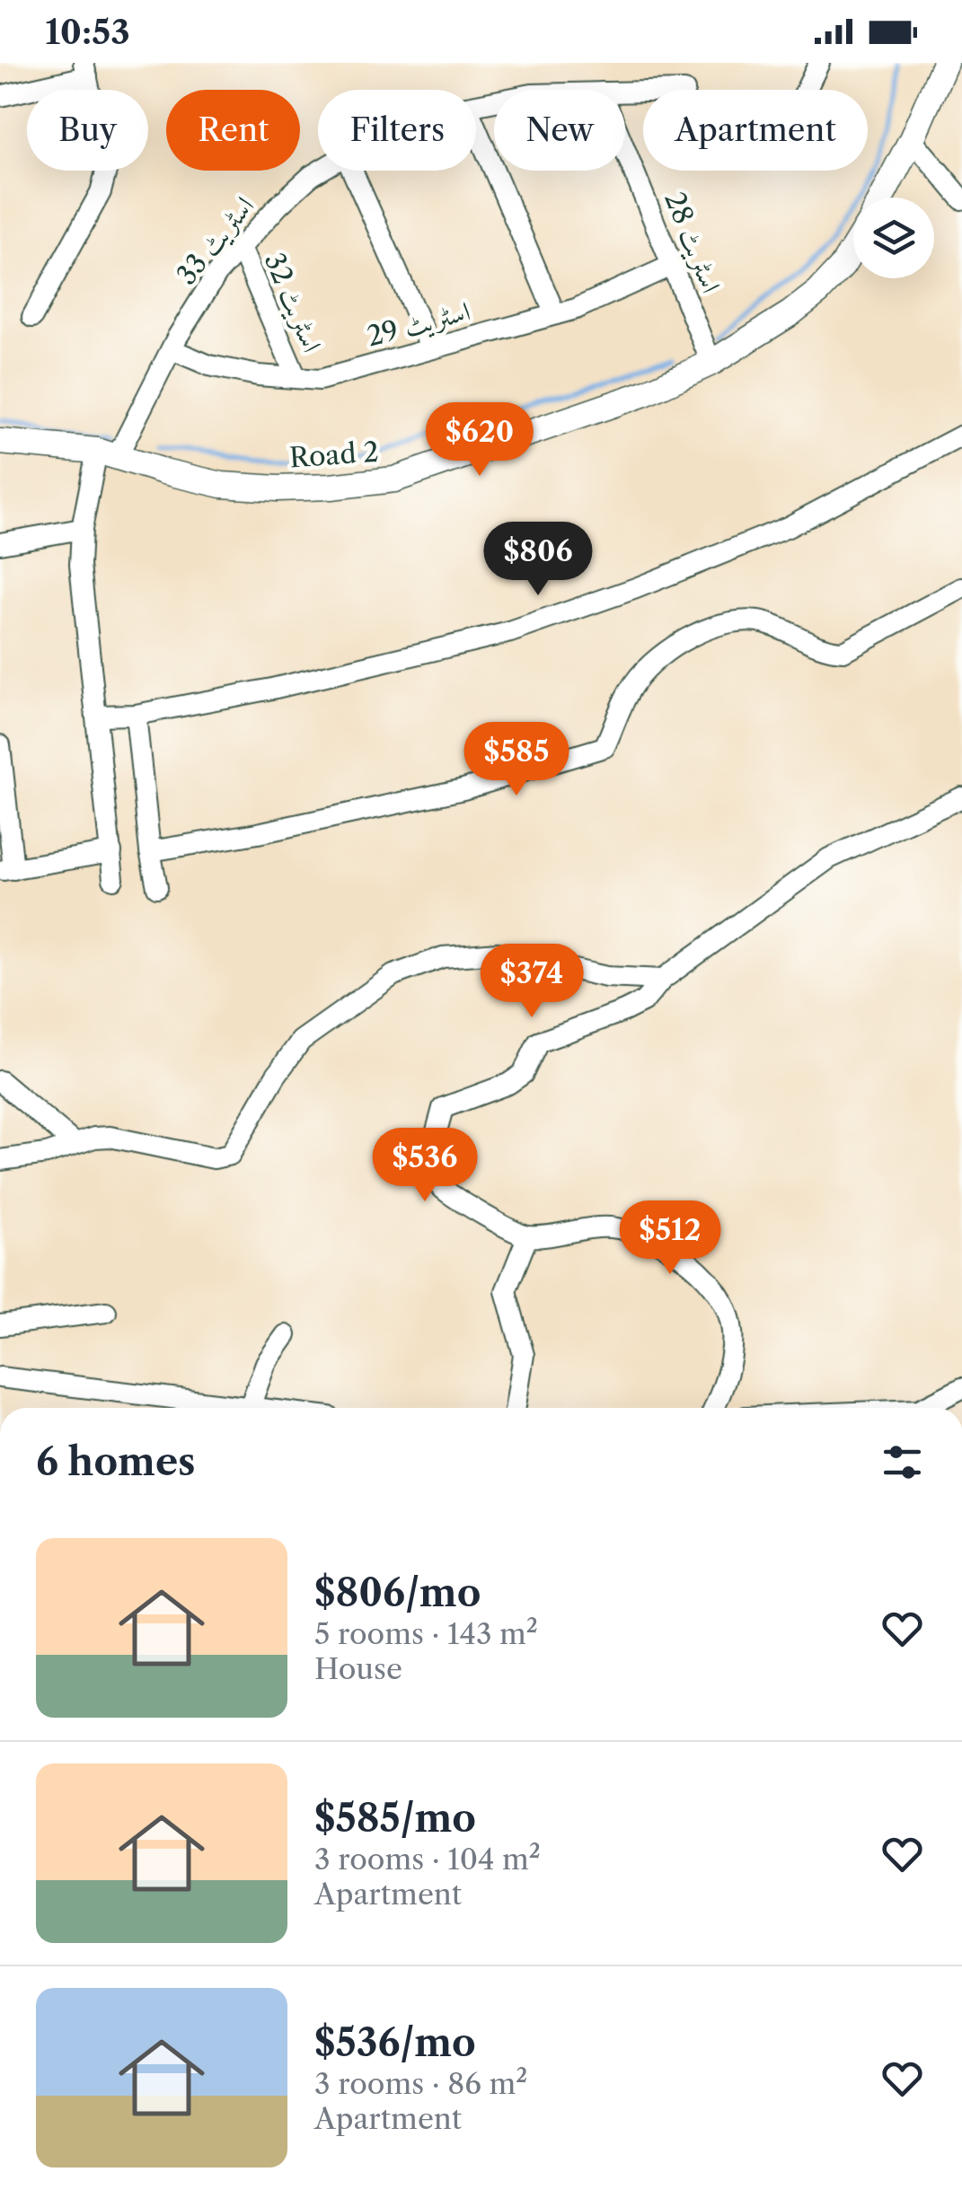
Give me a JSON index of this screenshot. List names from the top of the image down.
{
  "streets": {
    "street": [
      "اسٹریٹ 33",
      "اسٹریٹ 28",
      "اسٹریٹ 32",
      "اسٹریٹ 29",
      "Road 2"
    ]
  },
  "crossings": [
    ["اسٹریٹ 33", "اسٹریٹ 32"],
    ["اسٹریٹ 33", "اسٹریٹ 29"],
    ["اسٹریٹ 33", "Road 2"],
    ["اسٹریٹ 28", "اسٹریٹ 29"],
    ["اسٹریٹ 28", "Road 2"],
    ["اسٹریٹ 32", "اسٹریٹ 29"]
  ],
  "page": {
    "status": "10:53",
    "chip": [
      "Buy",
      "Rent",
      "Filters",
      "New",
      "Apartment"
    ],
    "price": [
      "$620",
      "$806",
      "$585",
      "$374",
      "$536",
      "$512"
    ],
    "heading": "6 homes",
    "list": [
      {
        "name": "$806/mo",
        "note": "5 rooms · 143 m² · House"
      },
      {
        "name": "$585/mo",
        "note": "3 rooms · 104 m² · Apartment"
      },
      {
        "name": "$536/mo",
        "note": "3 rooms · 86 m² · Apartment"
      }
    ]
  }
}
